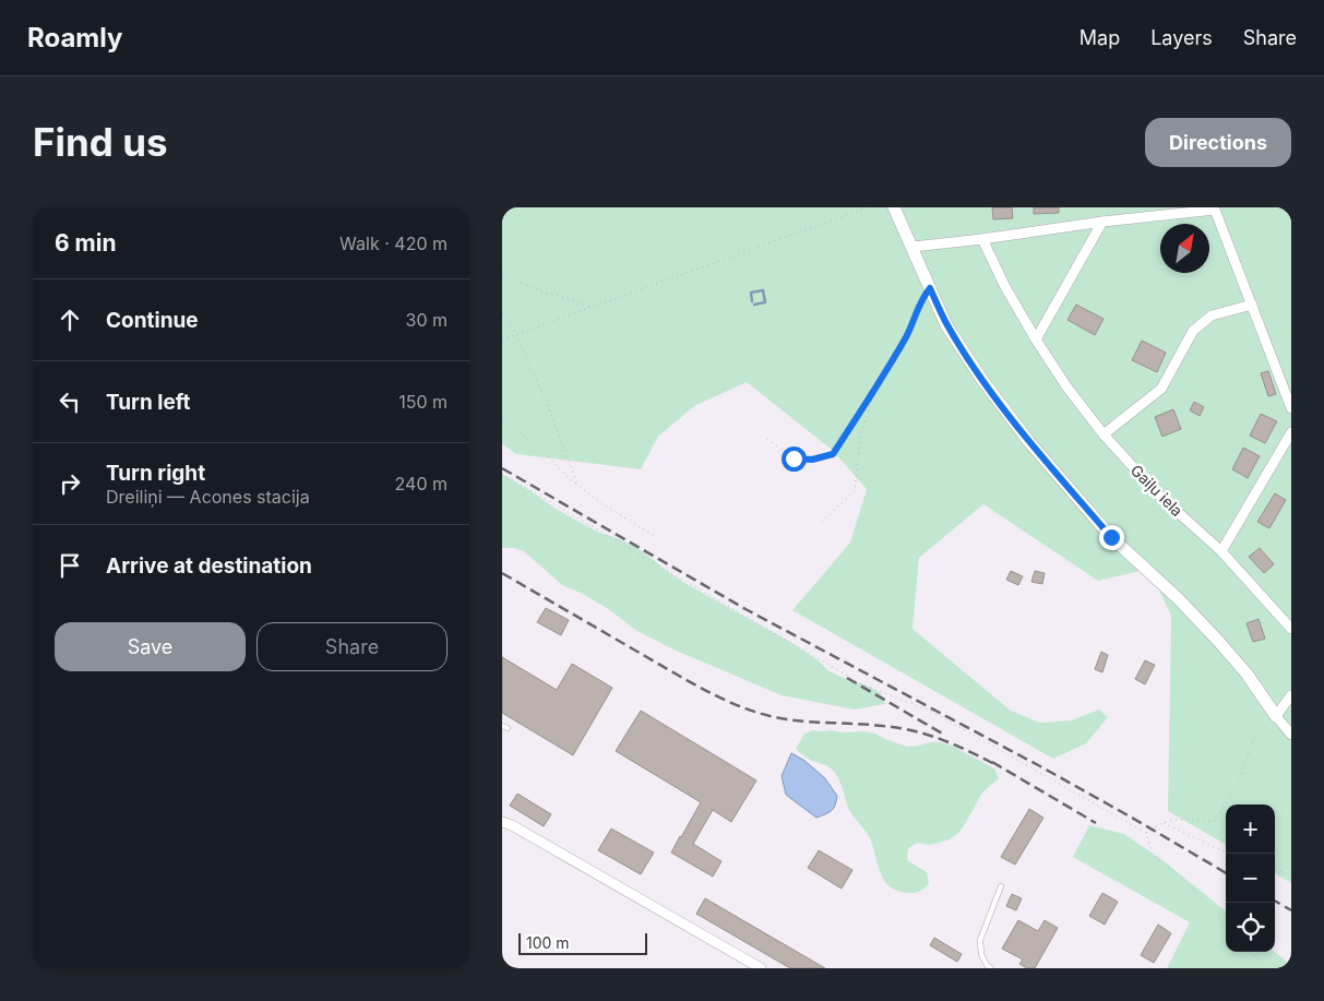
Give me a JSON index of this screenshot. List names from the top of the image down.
{
  "streets": {
    "street": ["Gaiļu iela"]
  },
  "scale_bar": "100 m",
  "north": "top right",
  "page": {
    "header": "Roamly",
    "nav": ["Map", "Layers", "Share"],
    "buttons": [
      "Directions",
      ["Save", "Share"]
    ],
    "title": "Find us",
    "heading": ["6 min", "Walk · 420 m"],
    "list": [
      ["Continue", "30 m"],
      ["Turn left", "150 m"],
      ["Turn right", "Dreiliņi — Acones stacija", "240 m"],
      "Arrive at destination"
    ],
    "map_buttons": ["+", "−"],
    "scale": "100 m"
  }
}
